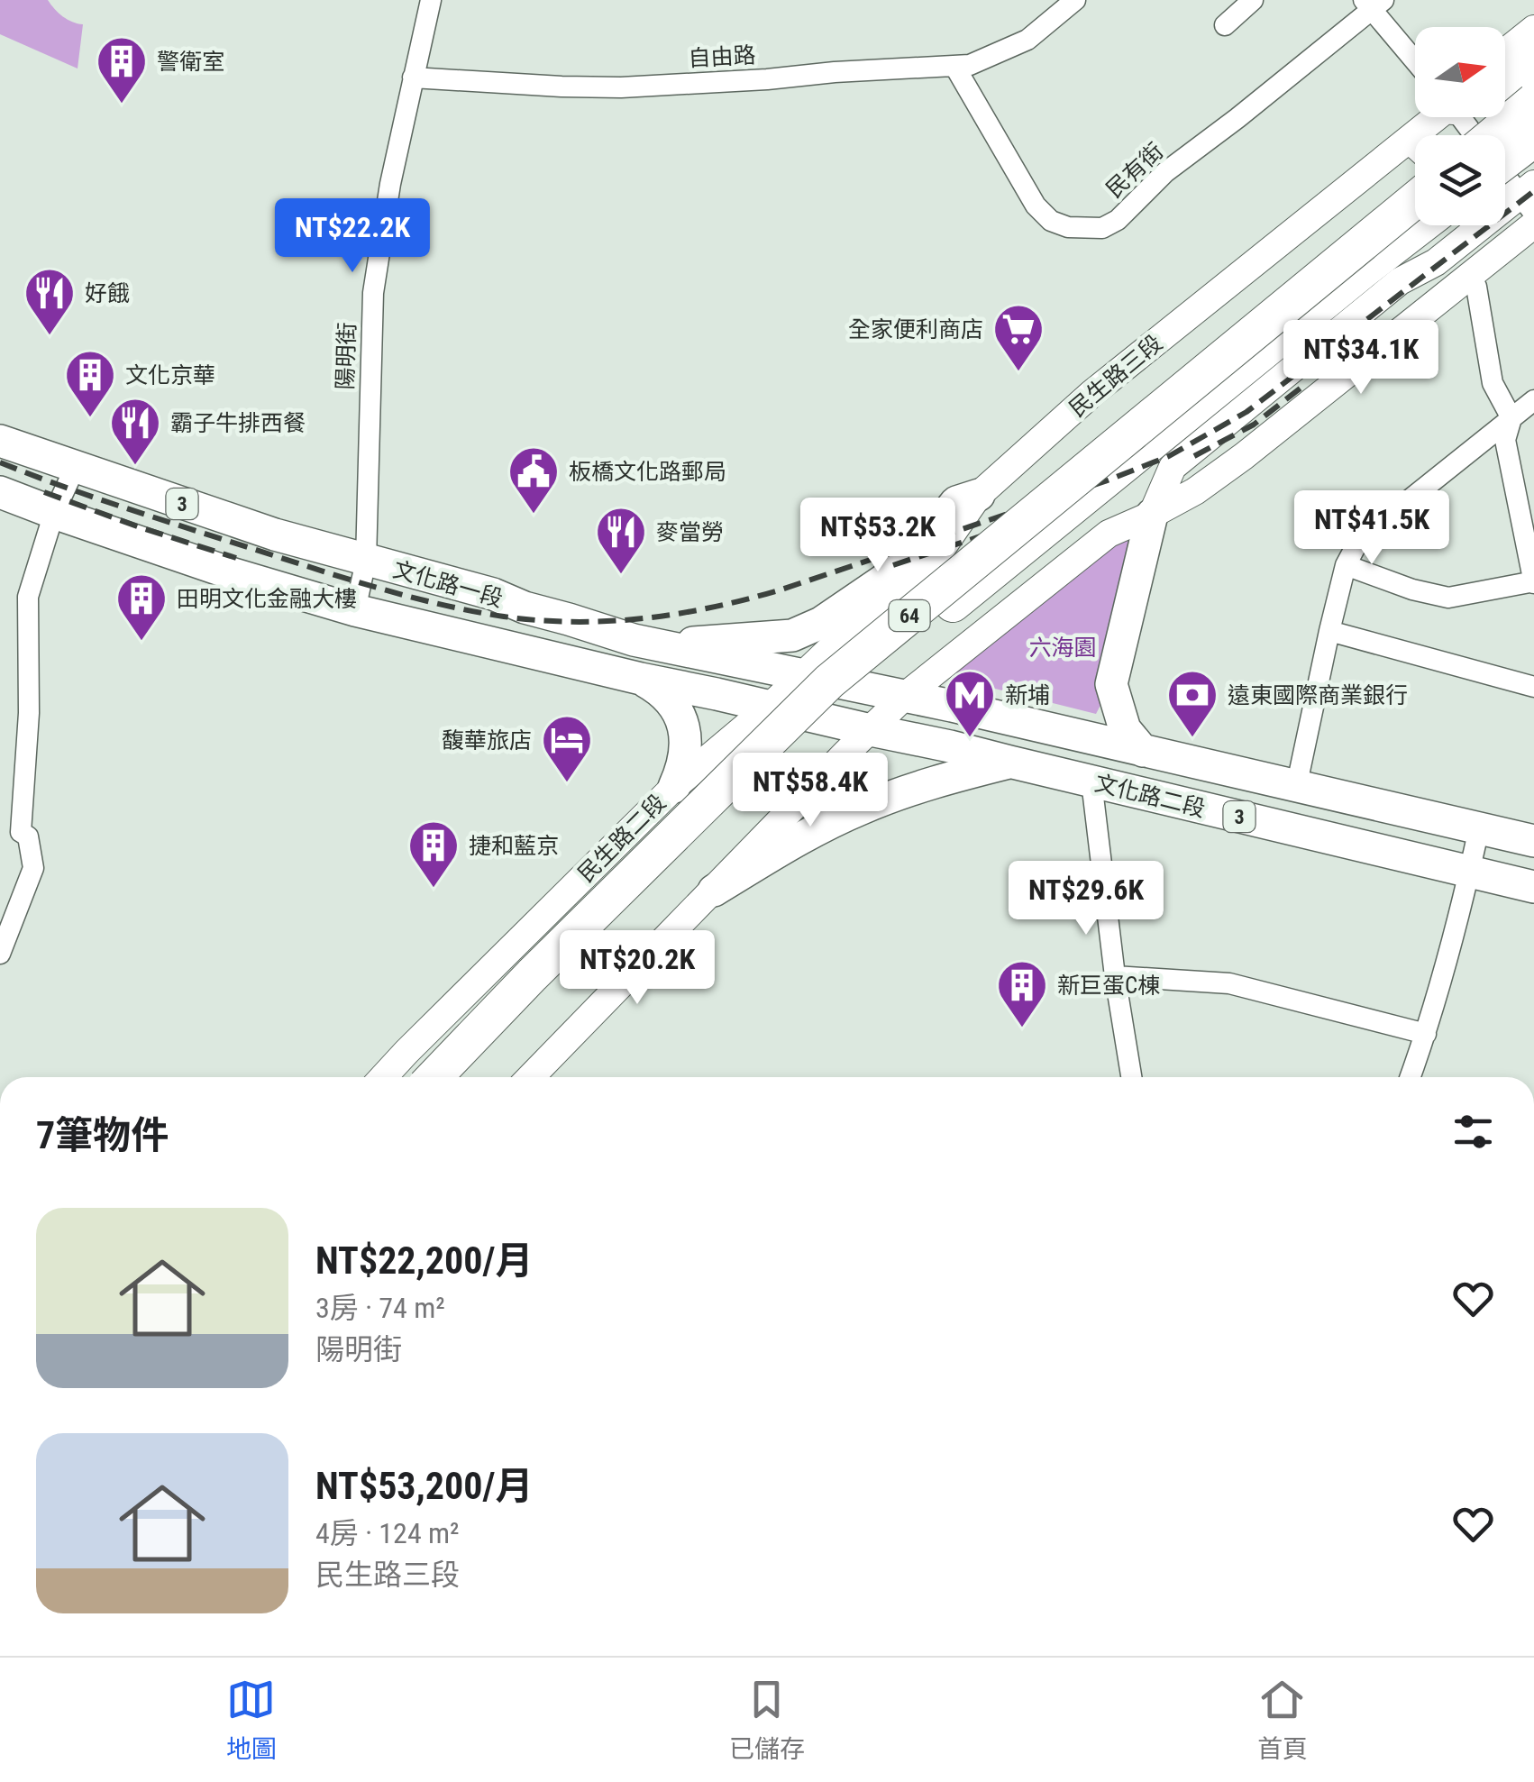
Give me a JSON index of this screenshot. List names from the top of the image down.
{
  "streets": {
    "highway": ["64"],
    "main road": [
      "民生路三段",
      "3",
      "文化路一段",
      "文化路二段",
      "民生路二段"
    ],
    "street": ["自由路", "民有街", "陽明街"]
  },
  "crossings": [
    ["自由路", "民有街"],
    ["自由路", "陽明街"],
    ["陽明街", "文化路一段"],
    ["民生路三段", "文化路一段"],
    ["民生路三段", "民生路二段"],
    ["文化路一段", "文化路二段"],
    ["文化路一段", "民生路二段"]
  ],
  "parks": ["六海園"],
  "places": {
    "building": [
      "警衛室",
      "文化京華",
      "田明文化金融大樓",
      "捷和藍京",
      "新巨蛋C棟"
    ],
    "restaurant": ["好餓", "霸子牛排西餐", "麥當勞"],
    "supermarket": ["全家便利商店"],
    "public building": ["板橋文化路郵局"],
    "metro station": ["新埔"],
    "bank": ["遠東國際商業銀行"],
    "hotel": ["馥華旅店"]
  },
  "north": "right",
  "page": {
    "price": [
      "NT$22.2K",
      "NT$34.1K",
      "NT$41.5K",
      "NT$53.2K",
      "NT$58.4K",
      "NT$29.6K",
      "NT$20.2K"
    ],
    "heading": "7筆物件",
    "list": [
      {
        "name": "NT$22,200/月",
        "note": "3房 · 74 m² · 陽明街"
      },
      {
        "name": "NT$53,200/月",
        "note": "4房 · 124 m² · 民生路三段"
      }
    ],
    "tabs": ["地圖", "已儲存", "首頁"]
  }
}
